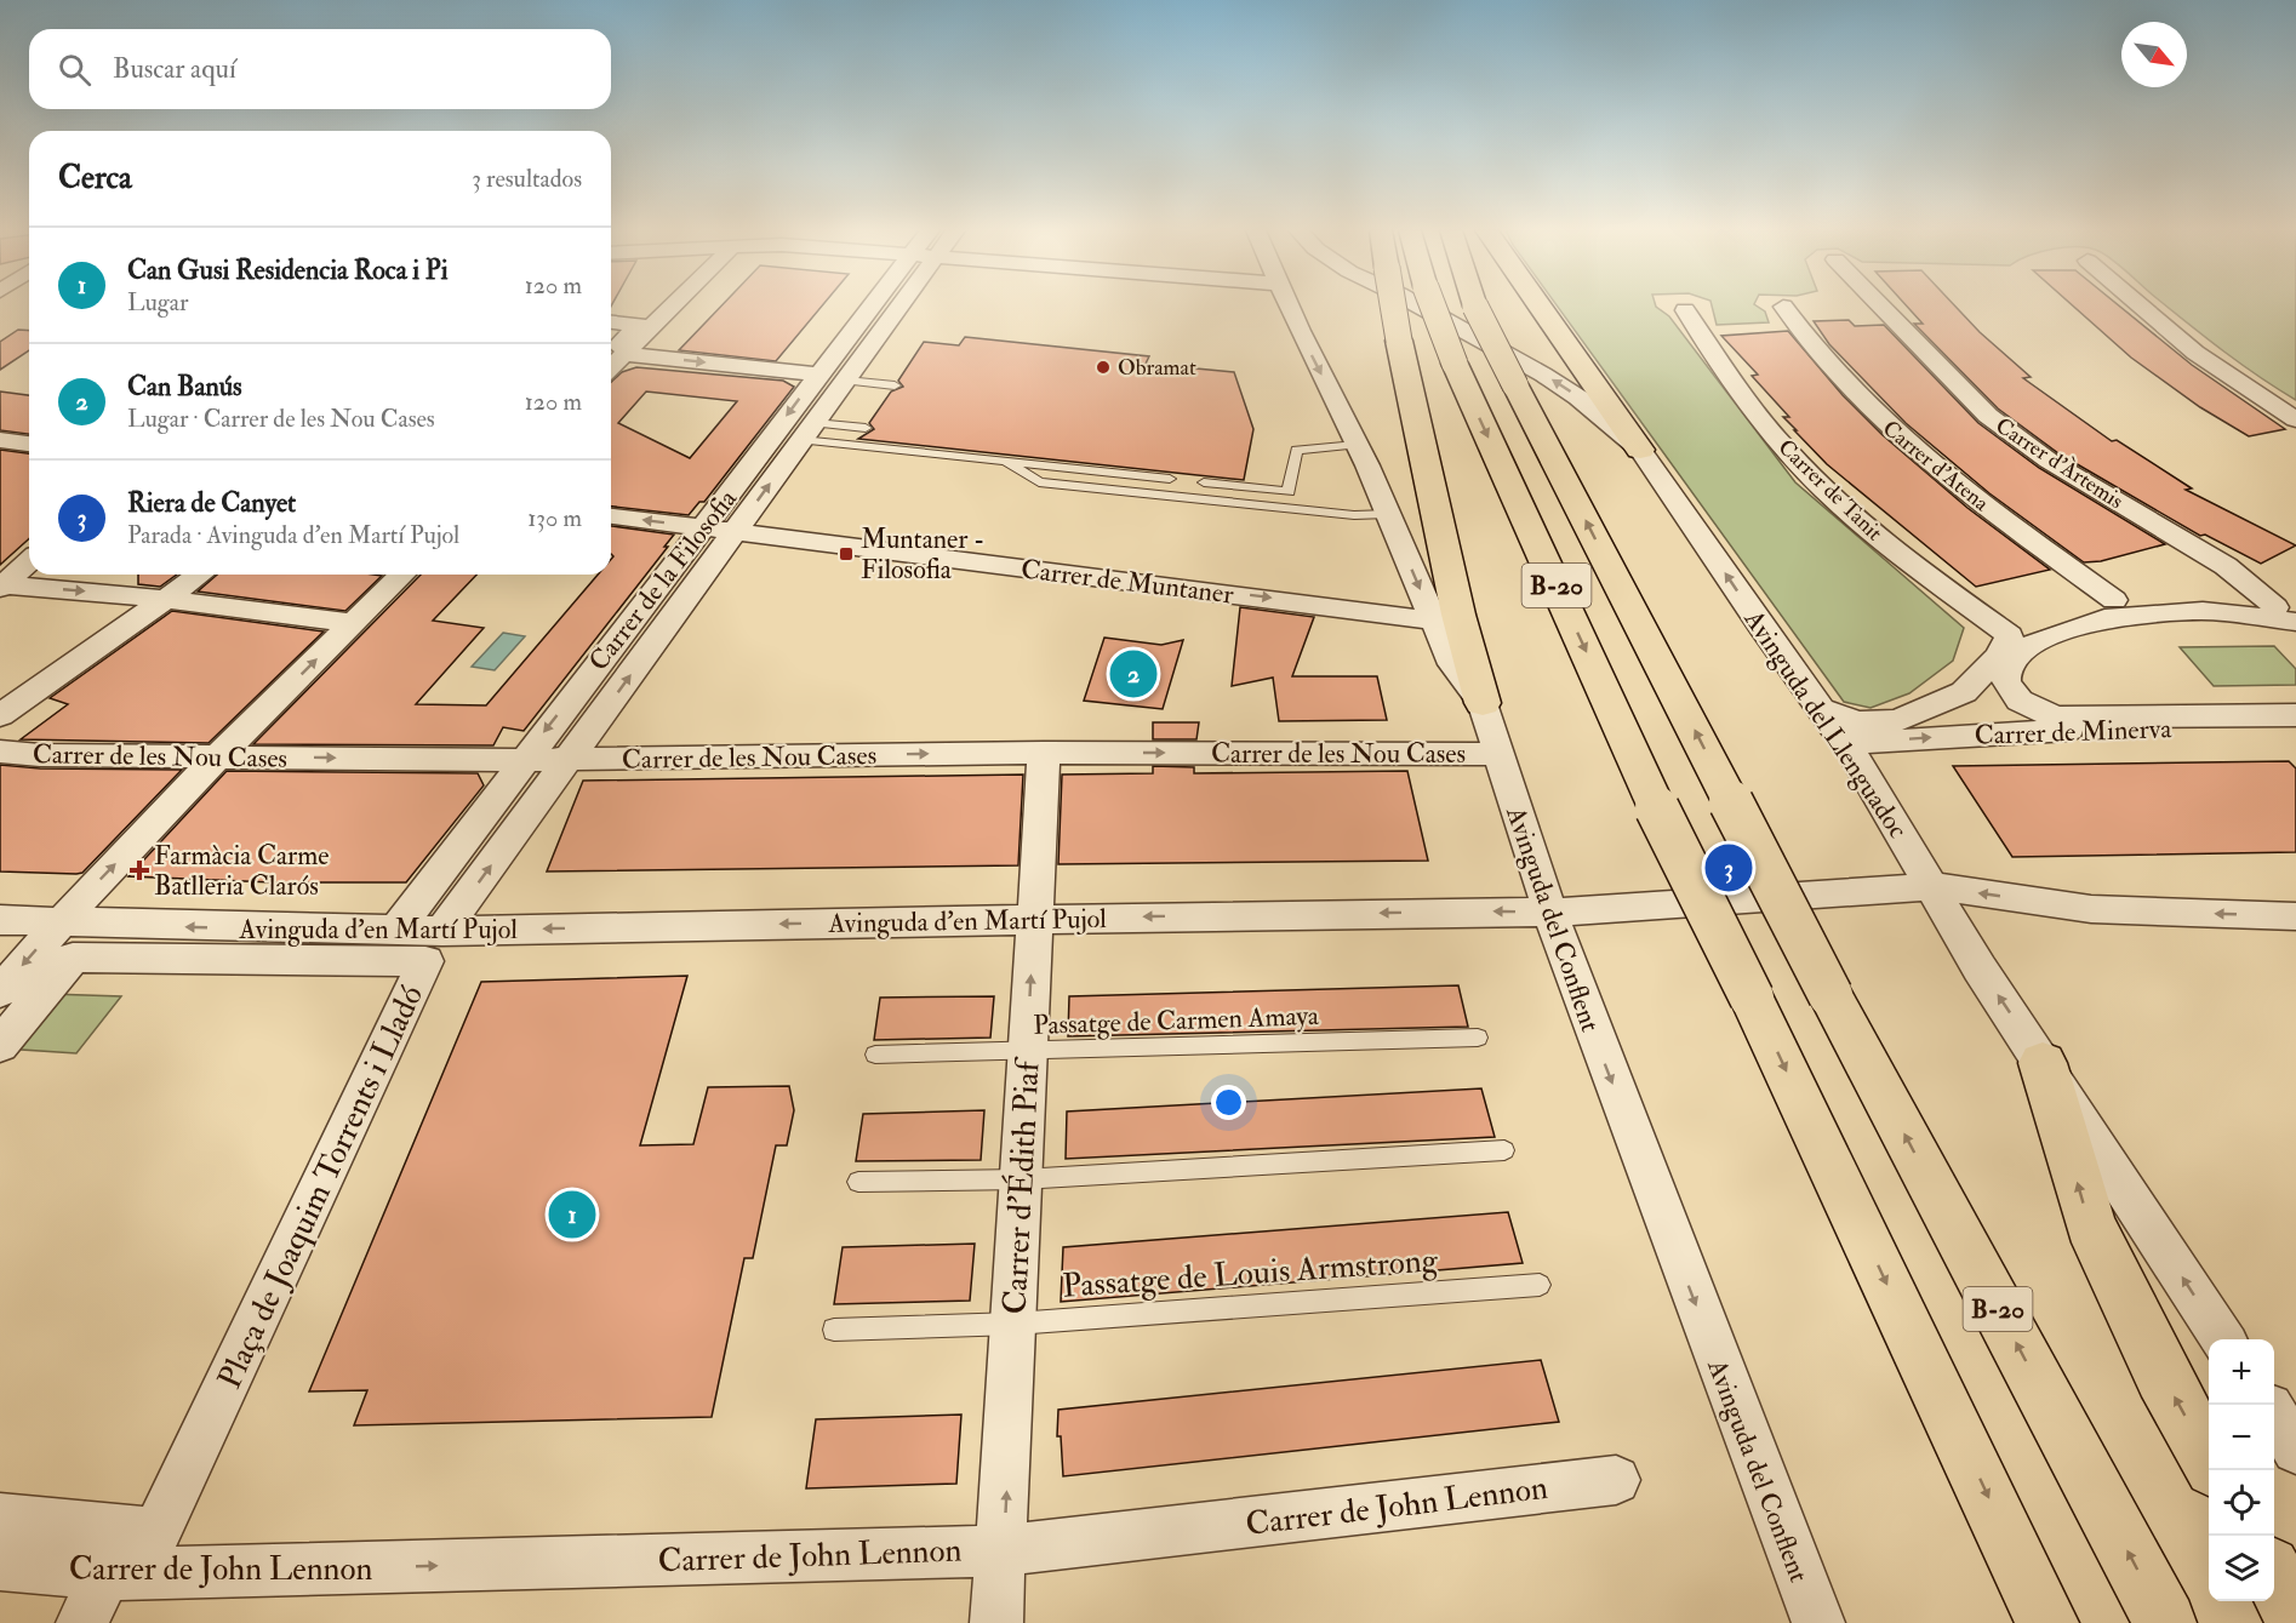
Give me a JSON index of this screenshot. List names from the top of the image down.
{
  "streets": {
    "highway": ["B-20"],
    "street": [
      "Carrer d'Àrtemis",
      "Carrer d'Atena",
      "Carrer de Tanit",
      "Carrer de la Filosofia",
      "Carrer de Muntaner",
      "Avinguda del Llenguadoc",
      "Carrer de Minerva",
      "Carrer de les Nou Cases",
      "Avinguda del Conflent",
      "Avinguda d'en Martí Pujol",
      "Plaça de Joaquim Torrents i Lladó",
      "Carrer d'Édith Piaf",
      "Carrer de John Lennon"
    ],
    "lane": ["Passatge de Carmen Amaya", "Passatge de Louis Armstrong"]
  },
  "crossings": [
    ["Carrer de la Filosofia", "Carrer de Muntaner"],
    ["Carrer de la Filosofia", "Carrer de les Nou Cases"],
    ["Carrer de la Filosofia", "Avinguda d'en Martí Pujol"],
    ["Carrer de Muntaner", "Avinguda del Conflent"],
    ["Avinguda del Llenguadoc", "Carrer de Minerva"],
    ["Avinguda del Llenguadoc", "Avinguda d'en Martí Pujol"],
    ["Carrer de les Nou Cases", "Avinguda del Conflent"],
    ["Carrer de les Nou Cases", "Carrer d'Édith Piaf"],
    ["Avinguda del Conflent", "Avinguda d'en Martí Pujol"],
    ["Avinguda d'en Martí Pujol", "Carrer d'Édith Piaf"],
    ["Passatge de Carmen Amaya", "Carrer d'Édith Piaf"],
    ["Carrer d'Édith Piaf", "Passatge de Louis Armstrong"],
    ["Carrer d'Édith Piaf", "Carrer de John Lennon"]
  ],
  "one_way": [
    "Avinguda del Llenguadoc",
    "Carrer de les Nou Cases",
    "Avinguda del Conflent",
    "Avinguda d'en Martí Pujol",
    "Carrer d'Édith Piaf",
    "Carrer de John Lennon"
  ],
  "places": {
    "other": ["Obramat"],
    "transit": ["Muntaner - Filosofia"],
    "health": ["Farmàcia Carme Batlleria Clarós"]
  },
  "north": "bottom right",
  "page": {
    "search": "Buscar aquí",
    "heading": ["Cerca", "3 resultados"],
    "list": [
      {
        "mark": "1",
        "name": "Can Gusi Residencia Roca i Pi",
        "note": "Lugar",
        "value": "120 m"
      },
      {
        "mark": "2",
        "name": "Can Banús",
        "note": "Lugar · Carrer de les Nou Cases",
        "value": "120 m"
      },
      {
        "mark": "3",
        "name": "Riera de Canyet",
        "note": "Parada · Avinguda d'en Martí Pujol",
        "value": "130 m"
      }
    ],
    "pins": ["2", "3", "1"],
    "map_buttons": ["+", "−"]
  }
}
